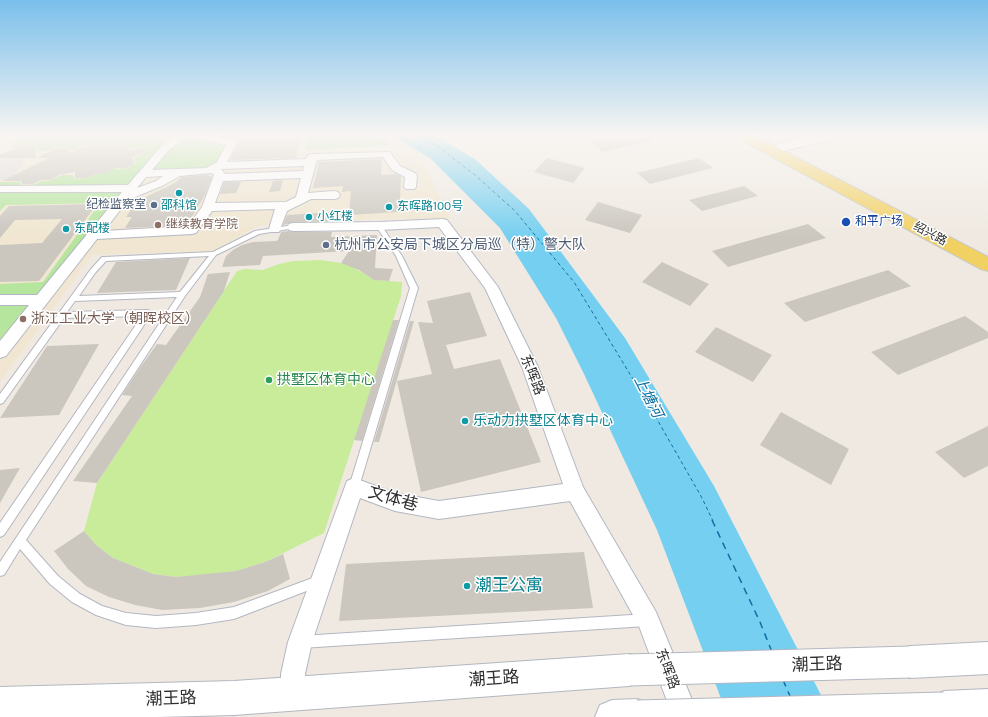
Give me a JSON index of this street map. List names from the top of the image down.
{
  "streets": {
    "main road": ["绍兴路", "潮王路"],
    "street": ["东晖路", "文体巷"]
  },
  "crossings": [
    ["东晖路", "文体巷"],
    ["文体巷", "潮王路"]
  ],
  "water": ["上塘河"],
  "places": [
    "邵科馆",
    "纪检监察室",
    "东晖路100号",
    "小红楼",
    "和平广场",
    "继续教育学院",
    "东配楼",
    "杭州市公安局下城区分局巡（特）警大队",
    "浙江工业大学（朝晖校区）",
    "拱墅区体育中心",
    "乐动力拱墅区体育中心",
    "潮王公寓"
  ]
}
